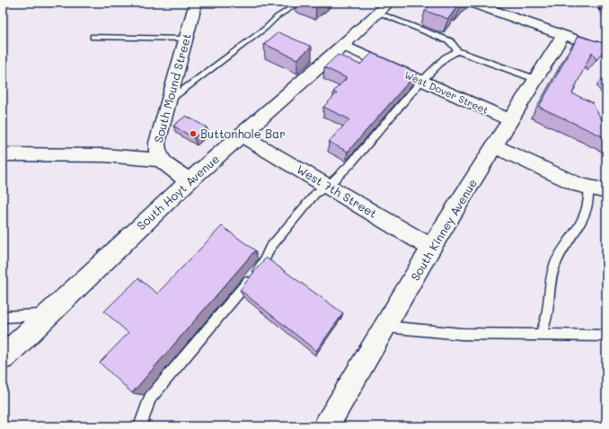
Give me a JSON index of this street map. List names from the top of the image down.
{
  "streets": {
    "main road": ["South Hoyt Avenue"],
    "street": [
      "South Mound Street",
      "West Dover Street",
      "West 7th Street",
      "South Kinney Avenue"
    ]
  },
  "crossings": [
    ["South Mound Street", "South Hoyt Avenue"],
    ["West Dover Street", "South Hoyt Avenue"],
    ["West Dover Street", "South Kinney Avenue"],
    ["West 7th Street", "South Hoyt Avenue"],
    ["West 7th Street", "South Kinney Avenue"]
  ],
  "places": ["Buttonhole Bar"]
}
